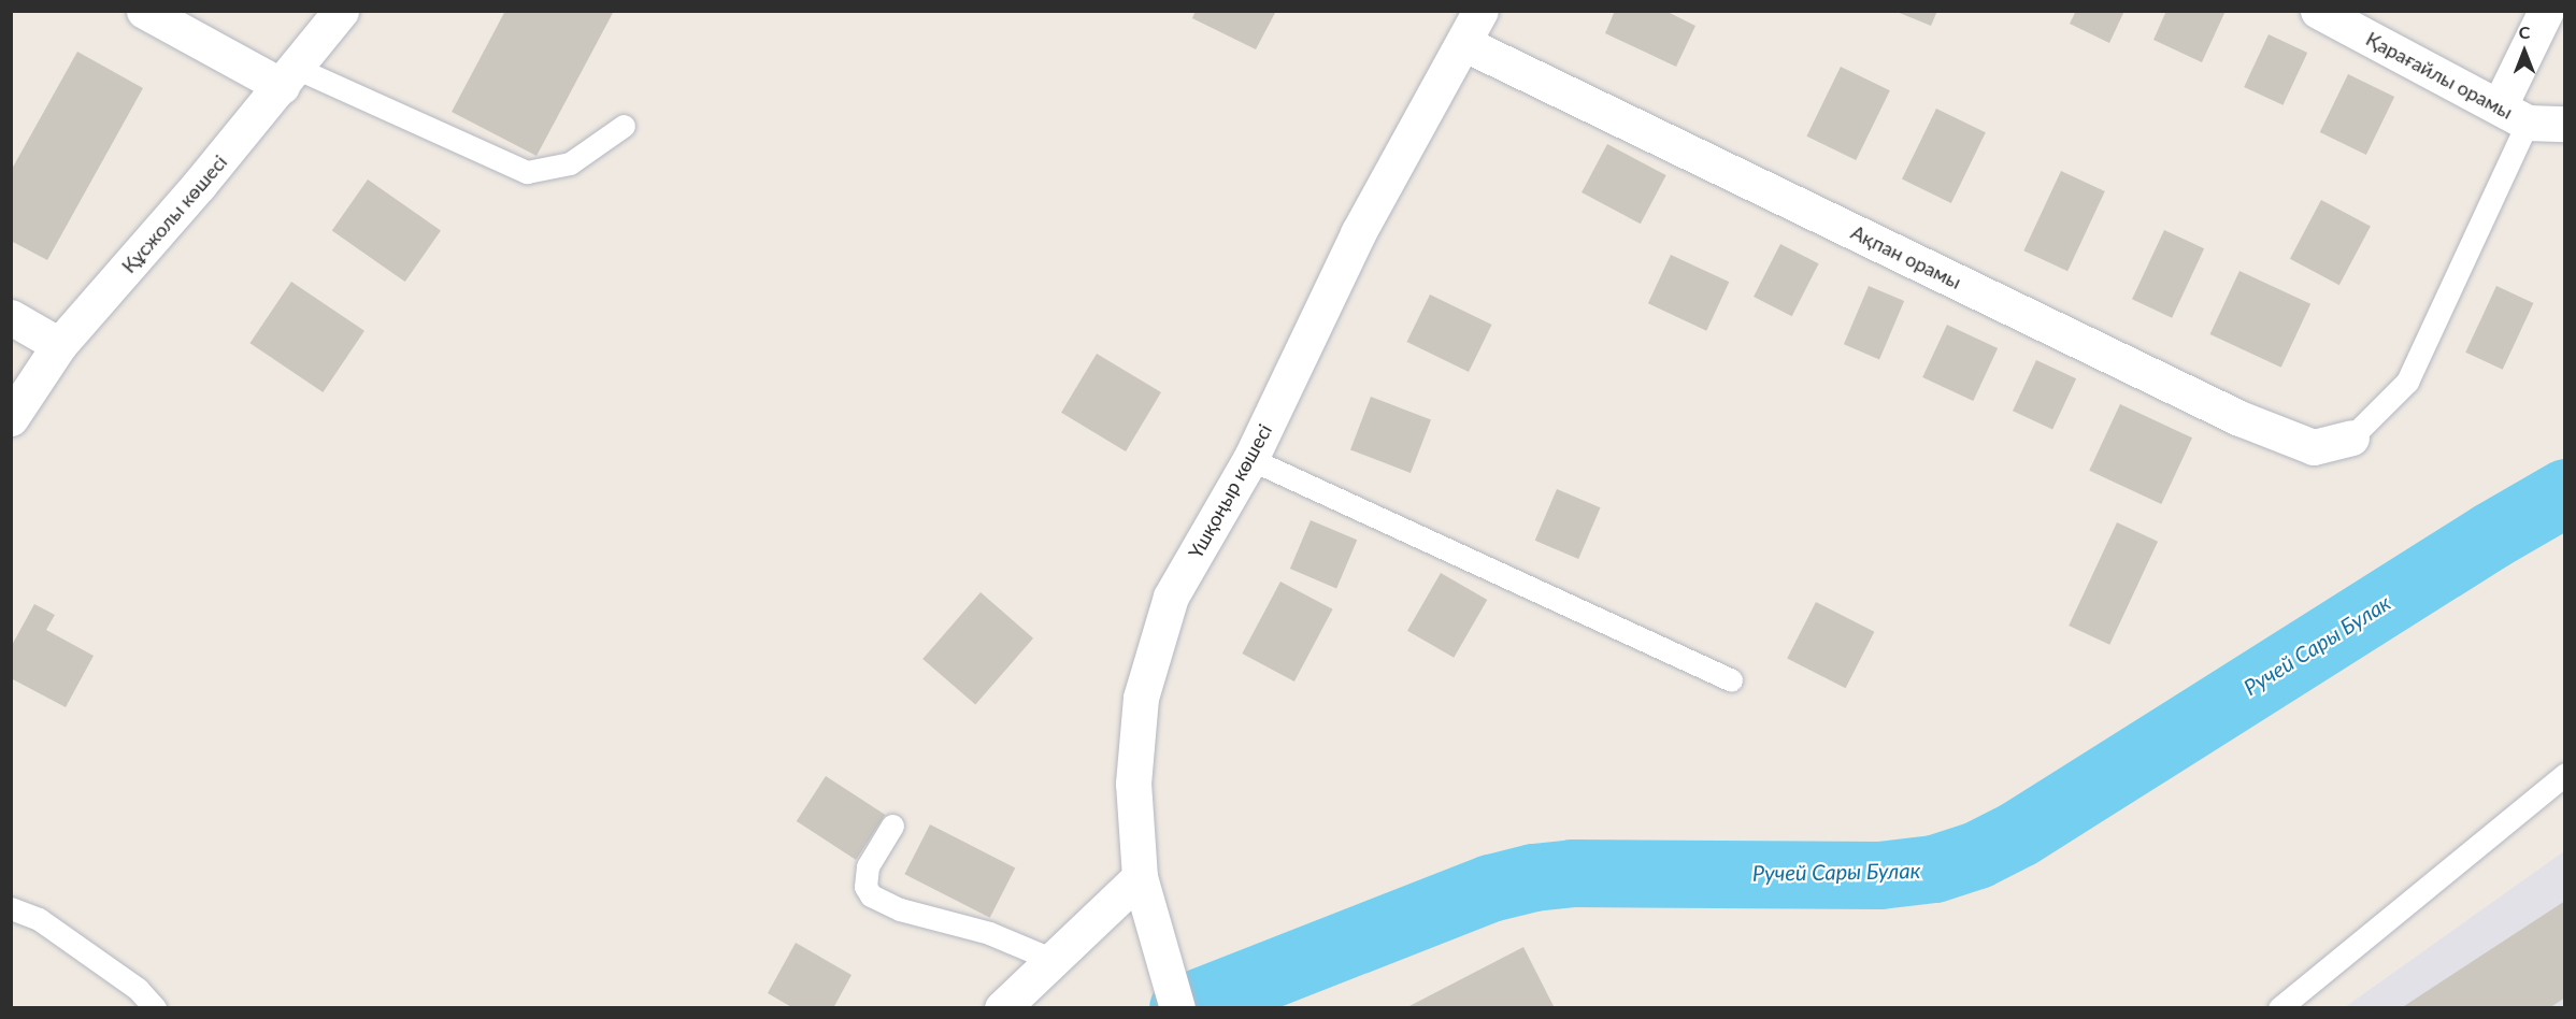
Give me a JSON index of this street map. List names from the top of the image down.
{
  "streets": {
    "street": [
      "Қарағайлы орамы",
      "Құсжолы көшесі",
      "Ақпан орамы",
      "Үшқоңыр көшесі"
    ]
  },
  "crossings": [
    ["Ақпан орамы", "Үшқоңыр көшесі"]
  ],
  "water": ["Ручей Сары Булак"],
  "north": "top"
}
